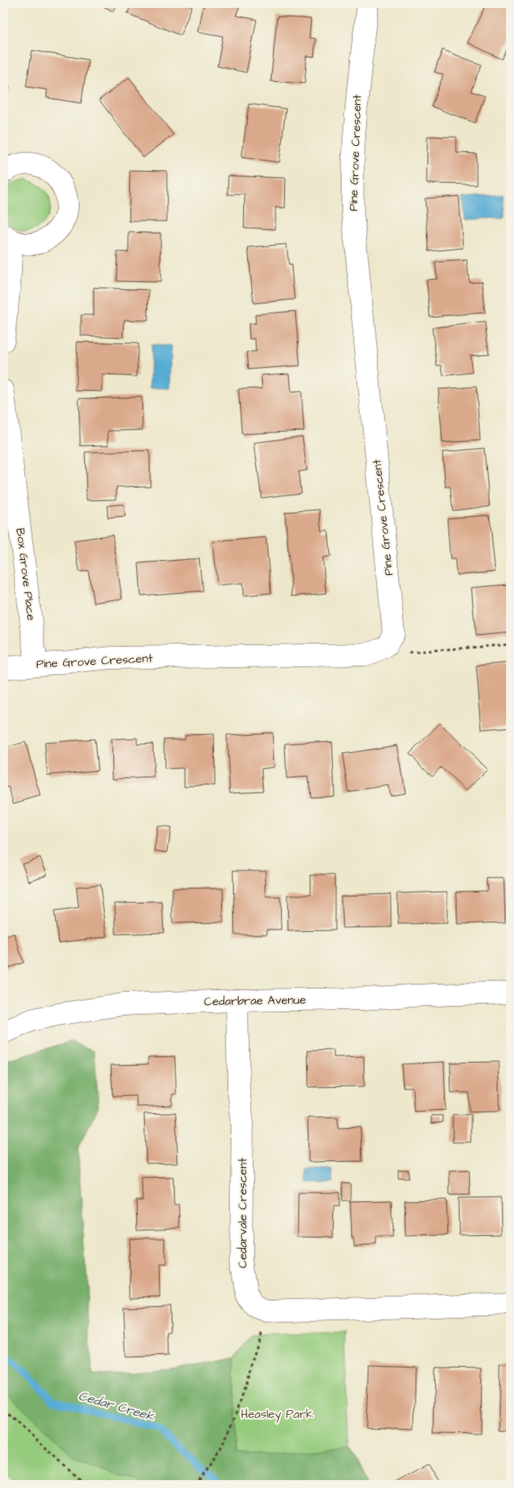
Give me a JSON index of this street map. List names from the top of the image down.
{
  "streets": {
    "street": [
      "Pine Grove Crescent",
      "Box Grove Place",
      "Cedarbrae Avenue",
      "Cedarvale Crescent"
    ]
  },
  "crossings": [
    ["Pine Grove Crescent", "Box Grove Place"],
    ["Cedarbrae Avenue", "Cedarvale Crescent"]
  ],
  "water": ["Cedar Creek"],
  "parks": ["Heasley Park"]
}
